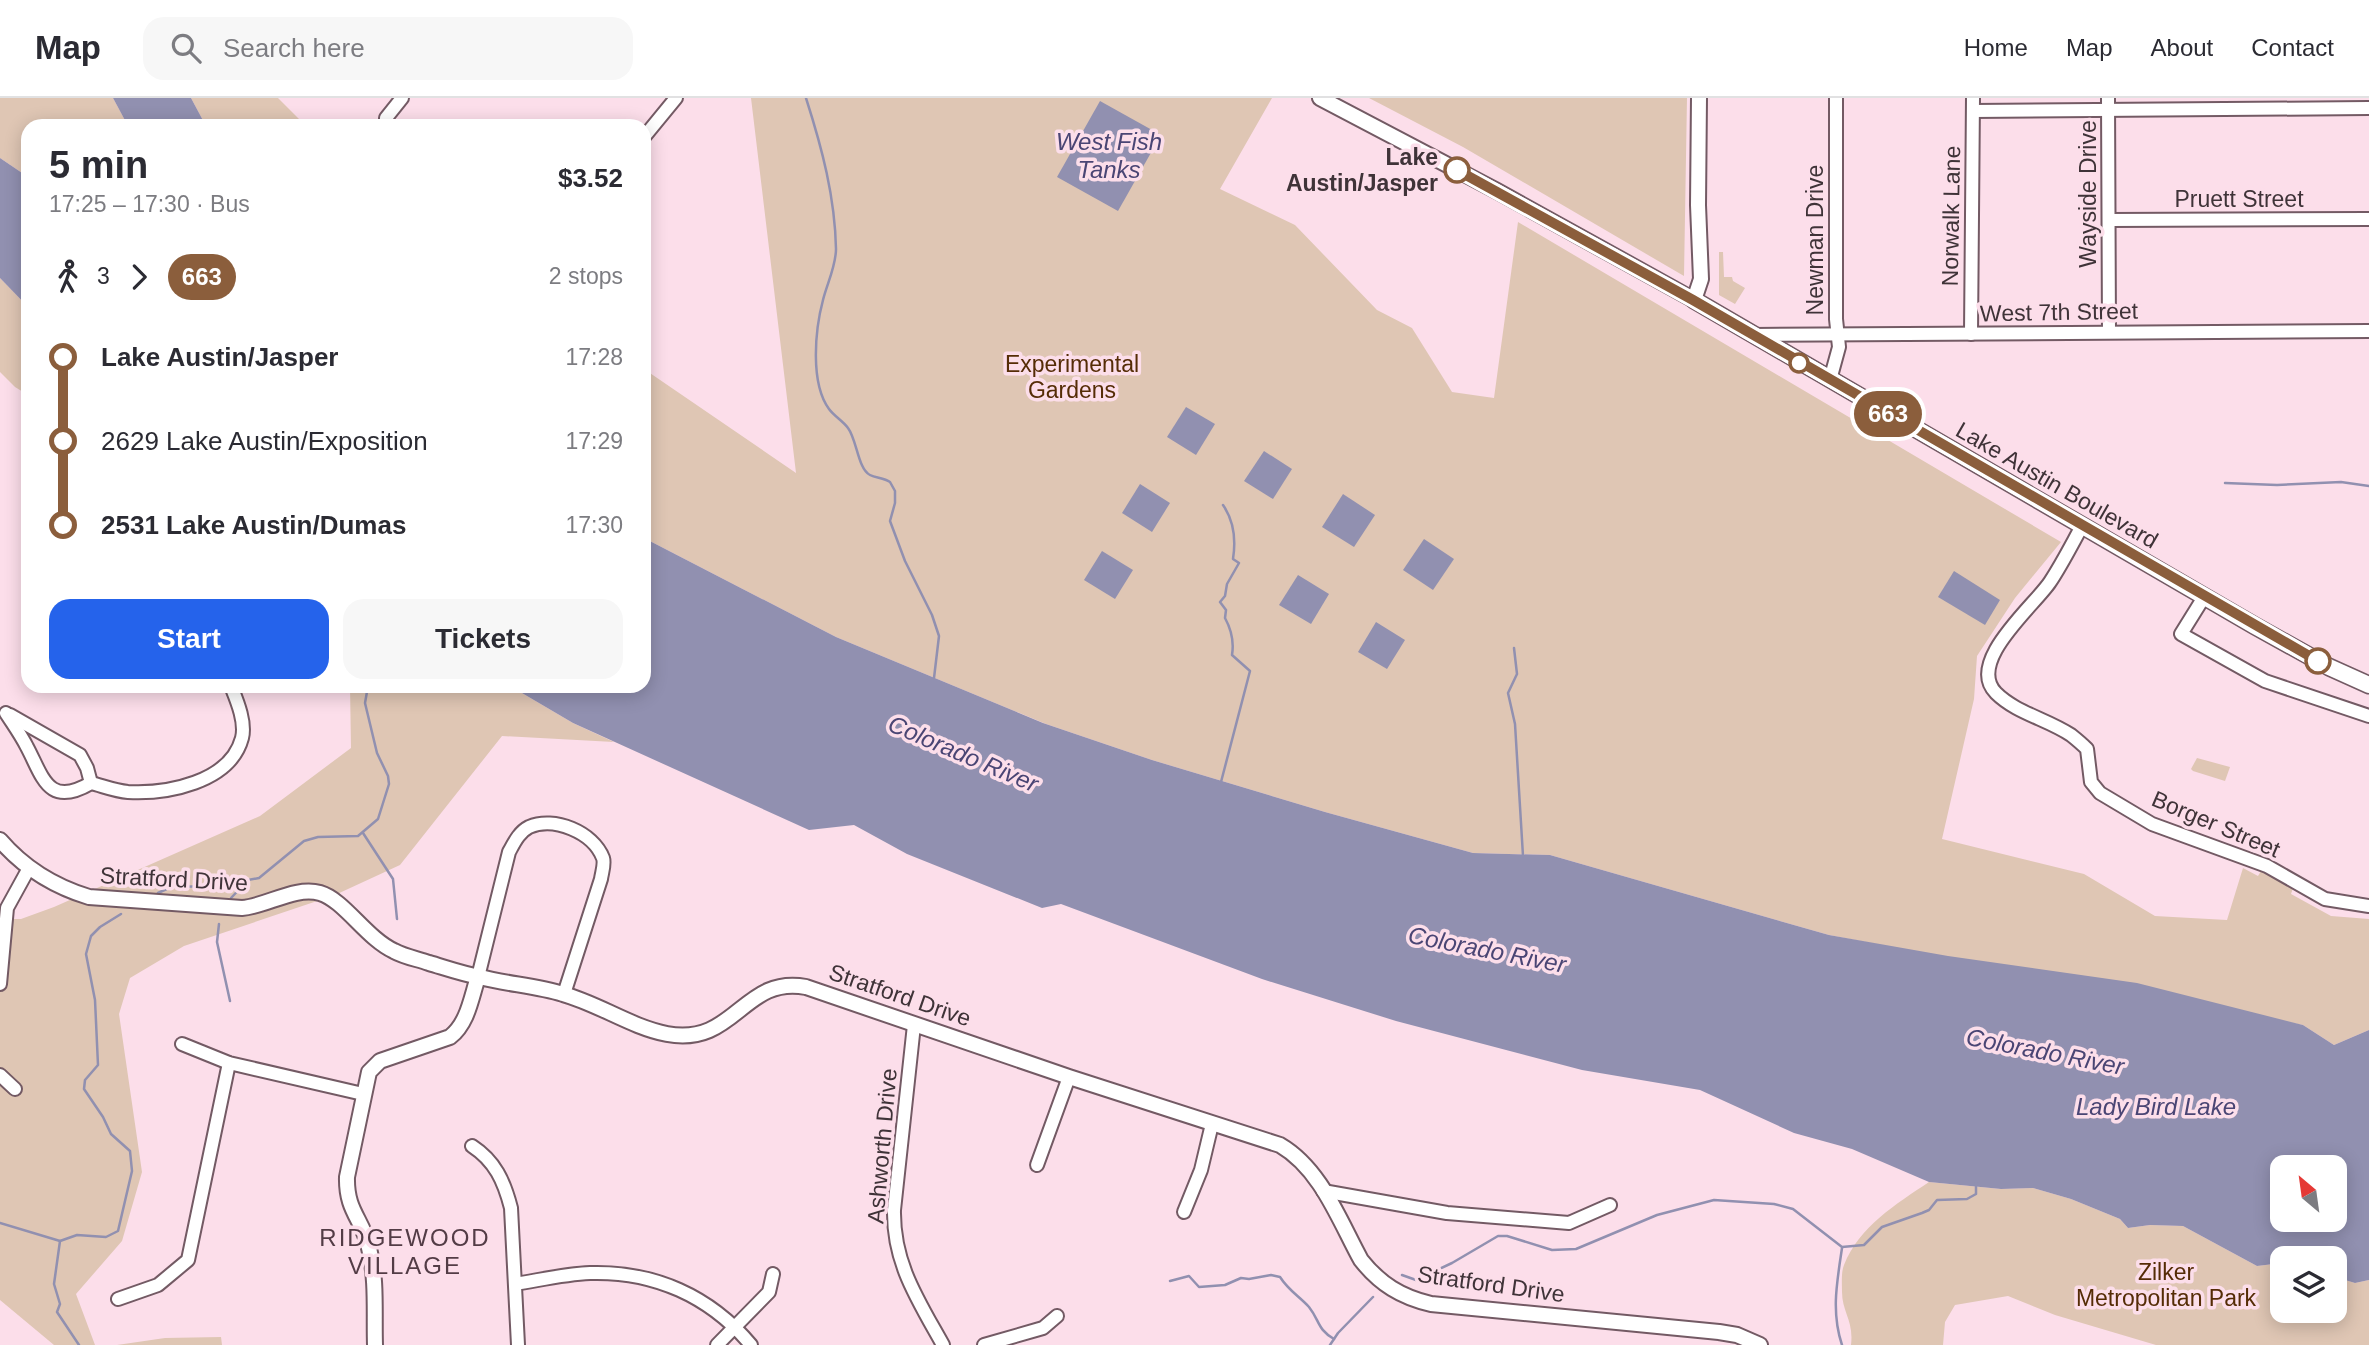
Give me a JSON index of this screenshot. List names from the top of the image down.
{
  "streets": {
    "main road": ["Lake Austin Boulevard"],
    "street": [
      "Wayside Drive",
      "Pruett Street",
      "Norwalk Lane",
      "Newman Drive",
      "West 7th Street",
      "Borger Street",
      "Stratford Drive",
      "Ashworth Drive"
    ]
  },
  "crossings": [
    ["Wayside Drive", "Pruett Street"],
    ["Wayside Drive", "West 7th Street"],
    ["Norwalk Lane", "West 7th Street"],
    ["Newman Drive", "West 7th Street"],
    ["Newman Drive", "Lake Austin Boulevard"],
    ["West 7th Street", "Lake Austin Boulevard"],
    ["Lake Austin Boulevard", "Borger Street"],
    ["Stratford Drive", "Ashworth Drive"]
  ],
  "districts": ["RIDGEWOOD VILLAGE"],
  "water": ["West Fish Tanks", "Colorado River", "Lady Bird Lake"],
  "parks": ["Experimental Gardens", "Zilker Metropolitan Park"],
  "places": ["Lake Austin/Jasper"],
  "lines": ["bus line 663"],
  "north": "top left",
  "page": {
    "header": "Map",
    "search": "Search here",
    "nav": [
      "Home",
      "Map",
      "About",
      "Contact"
    ],
    "on_map": "663",
    "heading": ["5 min", "17:25 – 17:30 · Bus", "$3.52"],
    "legs": ["3", "663", "2 stops"],
    "list": [
      {
        "name": "Lake Austin/Jasper",
        "value": "17:28"
      },
      {
        "name": "2629 Lake Austin/Exposition",
        "value": "17:29"
      },
      {
        "name": "2531 Lake Austin/Dumas",
        "value": "17:30"
      }
    ],
    "buttons": ["Start", "Tickets"]
  }
}
